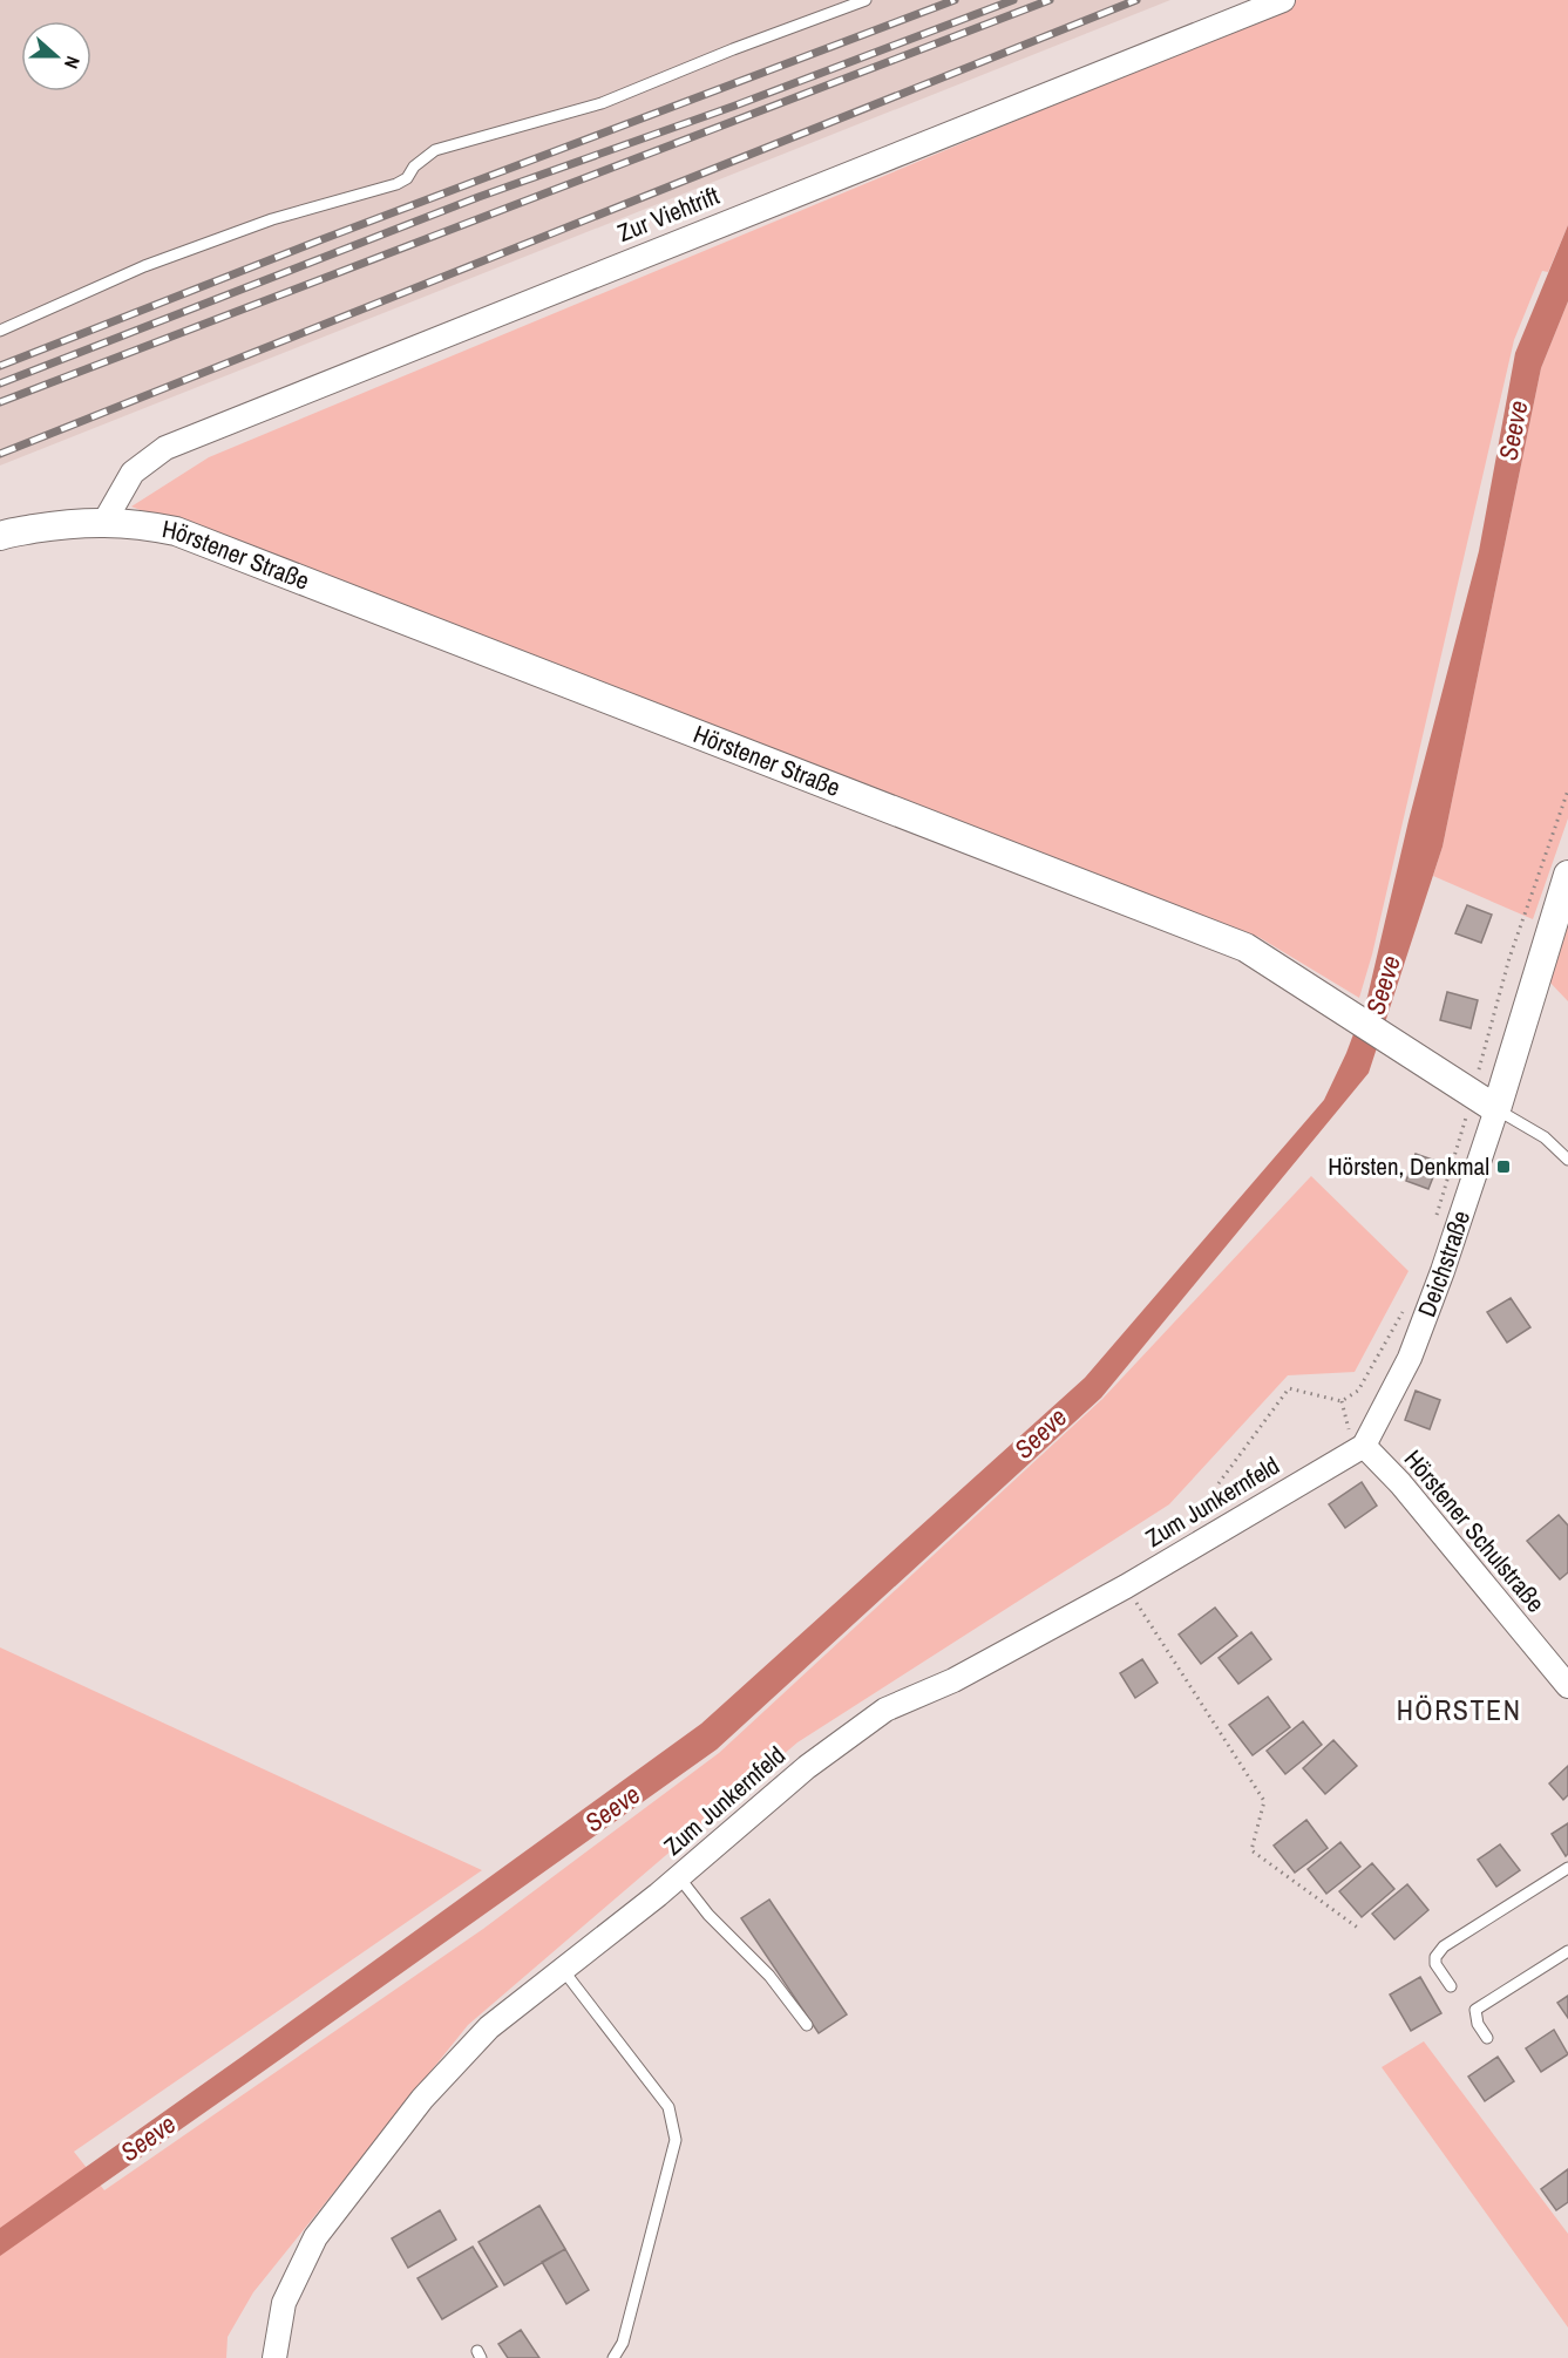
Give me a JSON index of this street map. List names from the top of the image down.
{
  "streets": {
    "street": [
      "Zur Viehtrift",
      "Hörstener Straße",
      "Deichstraße",
      "Zum Junkernfeld",
      "Hörstener Schulstraße"
    ]
  },
  "crossings": [
    ["Zur Viehtrift", "Hörstener Straße"],
    ["Hörstener Straße", "Deichstraße"],
    ["Deichstraße", "Zum Junkernfeld"],
    ["Deichstraße", "Hörstener Schulstraße"],
    ["Zum Junkernfeld", "Hörstener Schulstraße"]
  ],
  "districts": ["HÖRSTEN"],
  "water": ["Seeve"],
  "places": {
    "transit": ["Hörsten, Denkmal"]
  },
  "north": "right"
}
